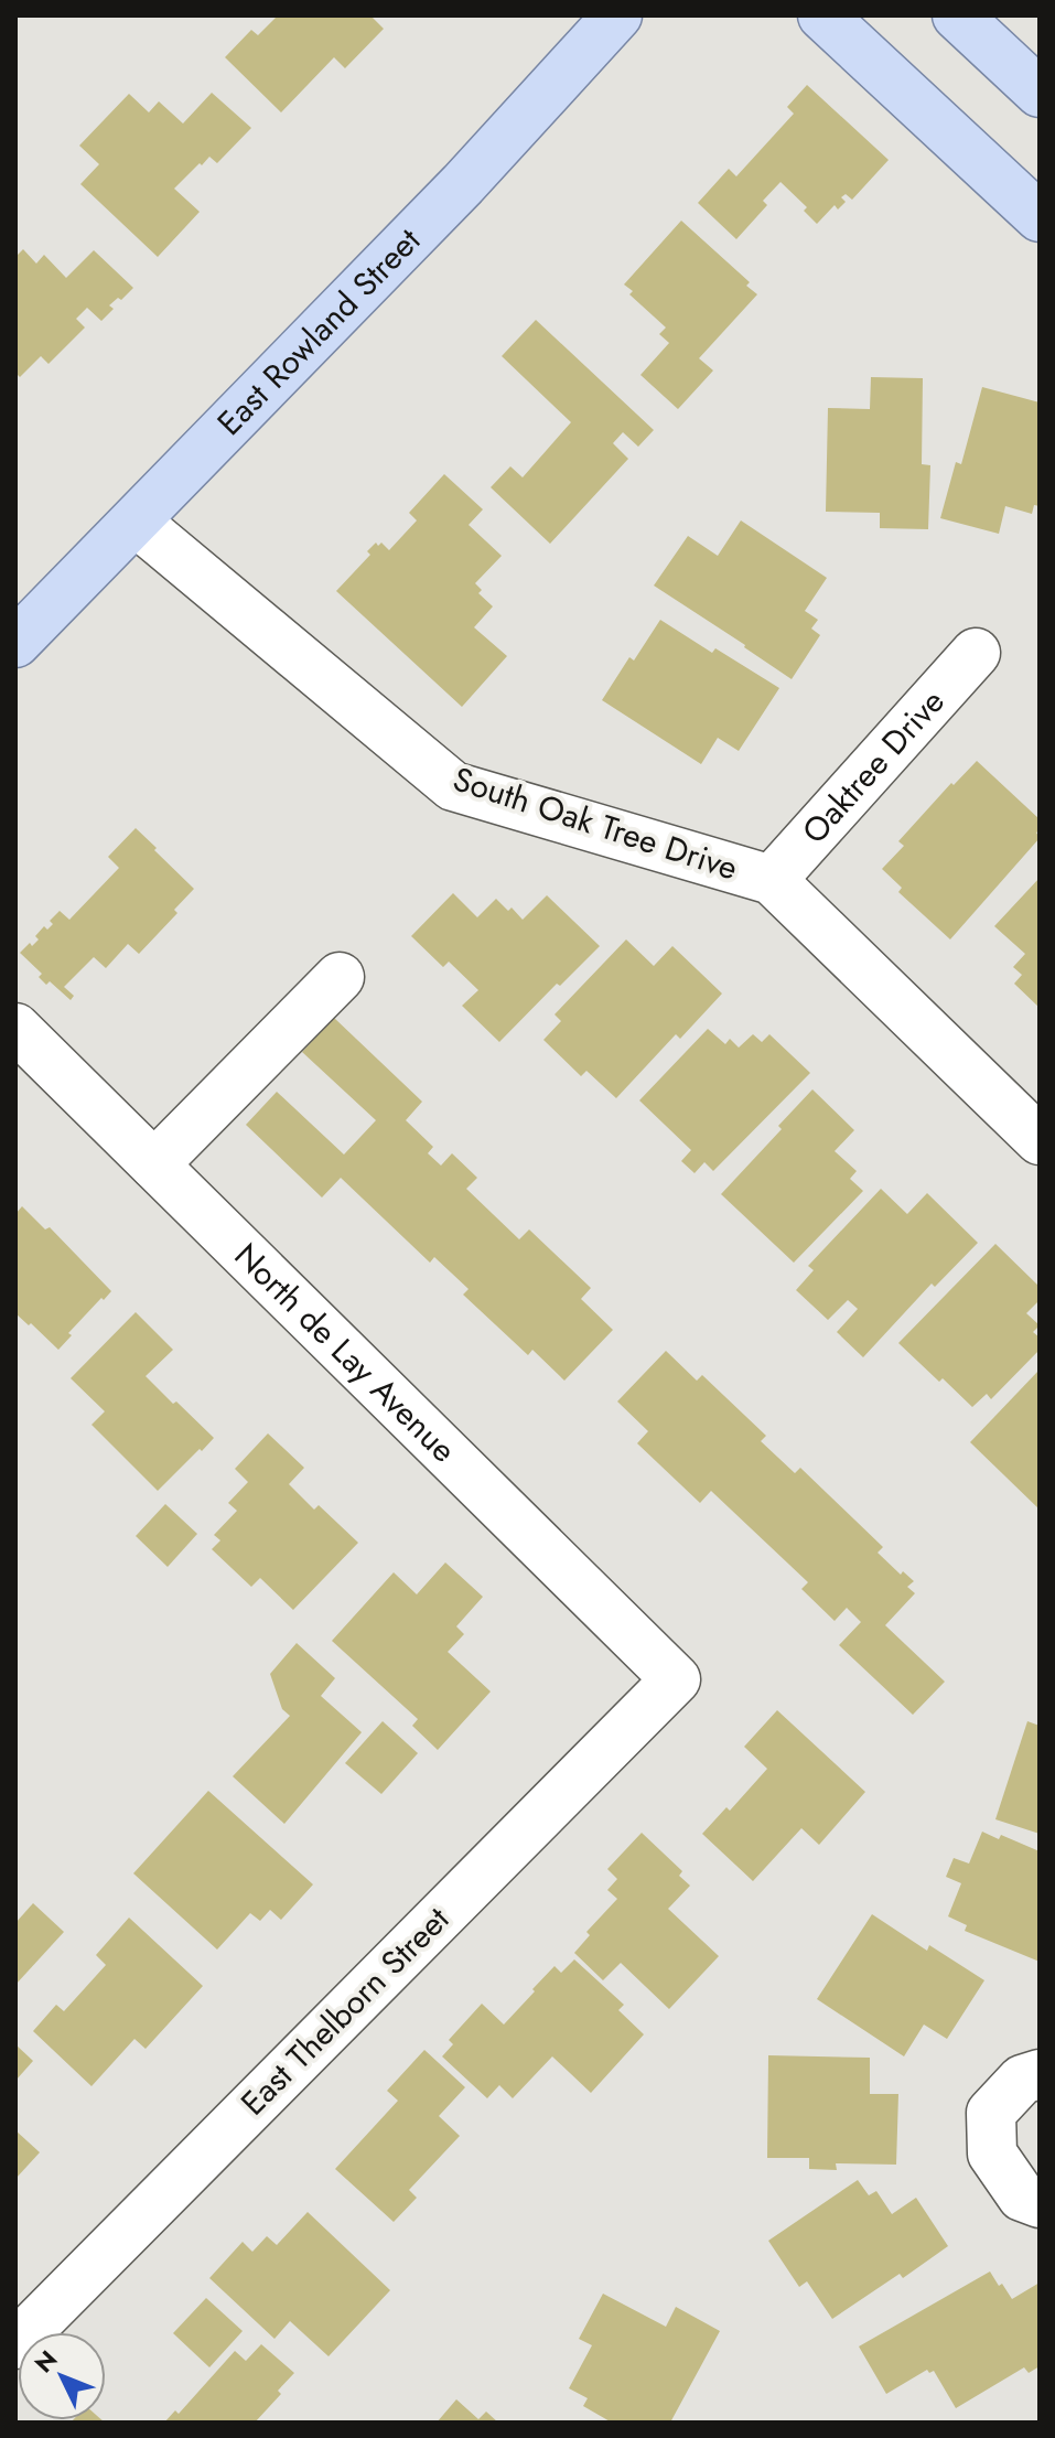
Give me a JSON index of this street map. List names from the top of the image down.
{
  "streets": {
    "main road": ["East Rowland Street"],
    "street": [
      "Oaktree Drive",
      "South Oak Tree Drive",
      "North de Lay Avenue",
      "East Thelborn Street"
    ]
  },
  "crossings": [
    ["East Rowland Street", "South Oak Tree Drive"],
    ["Oaktree Drive", "South Oak Tree Drive"],
    ["North de Lay Avenue", "East Thelborn Street"]
  ],
  "north": "top left"
}
